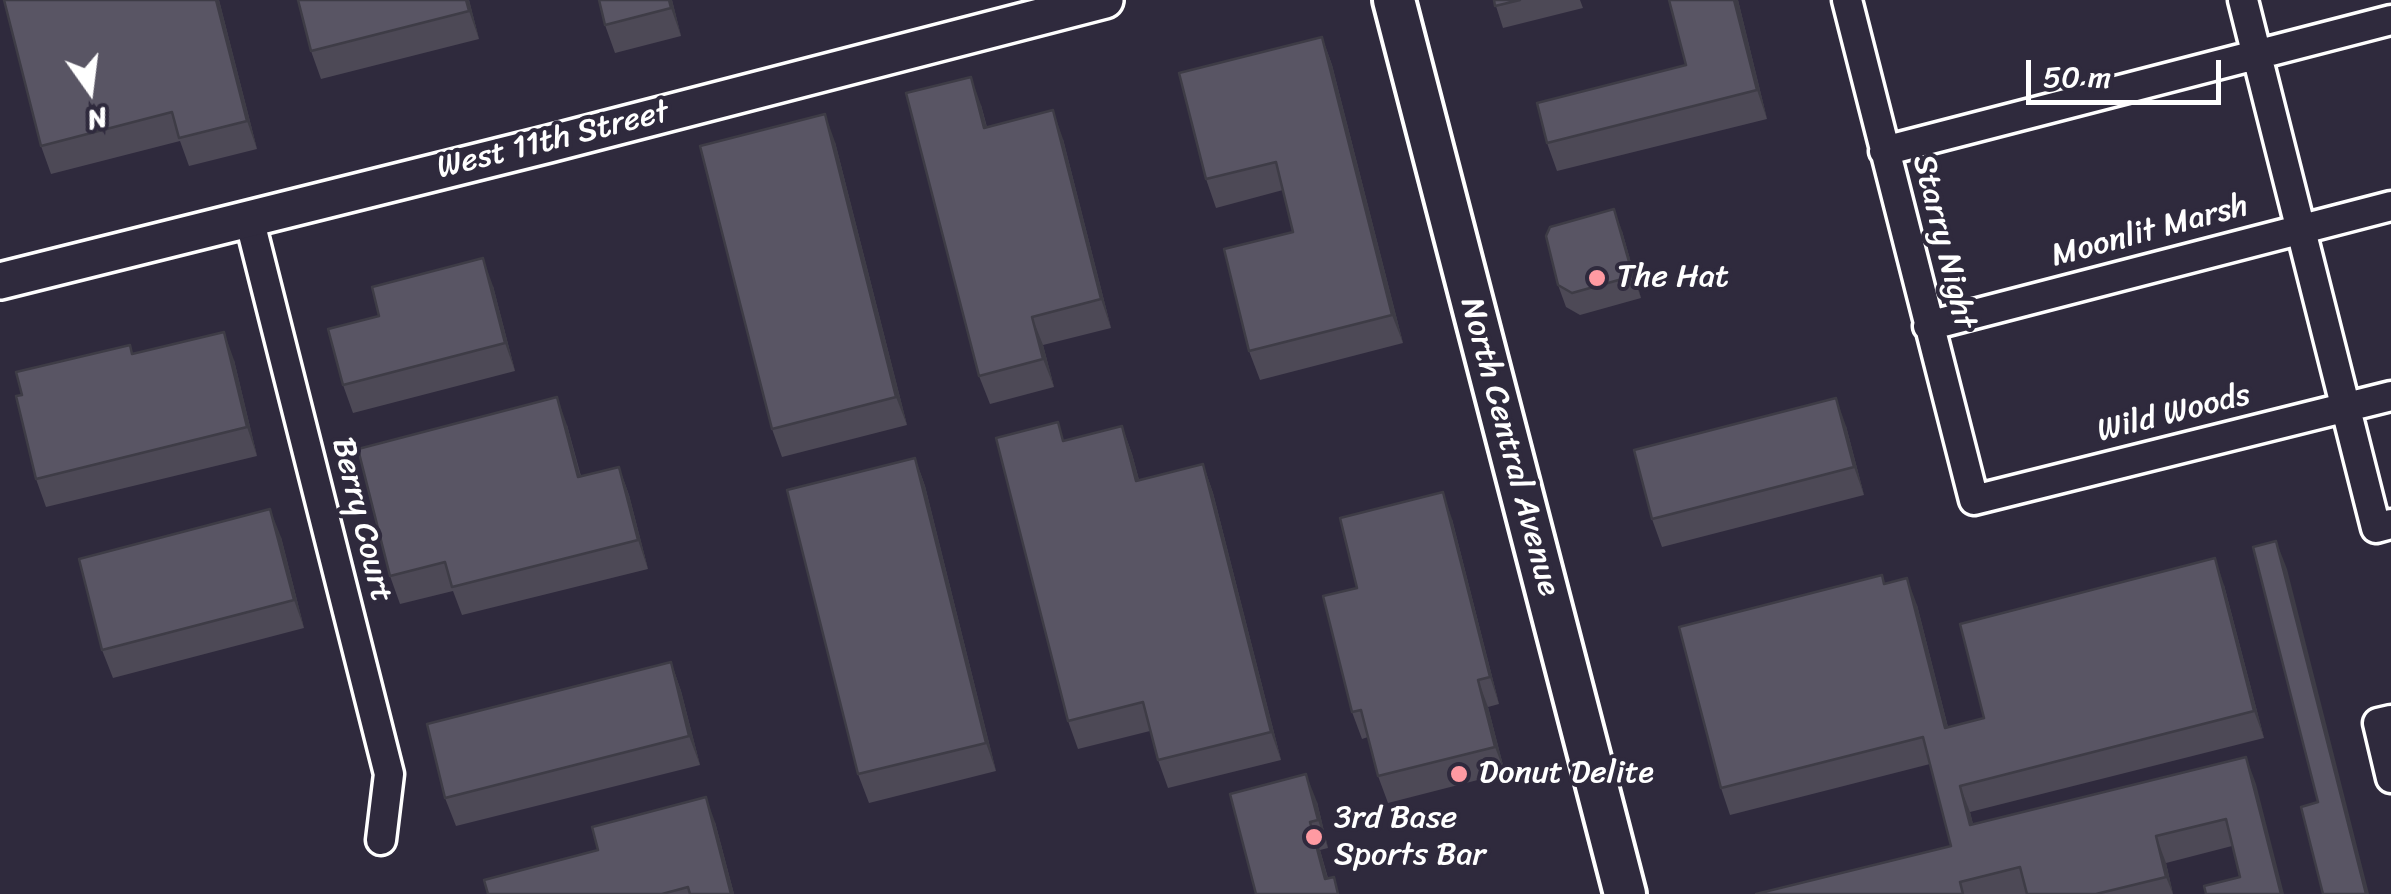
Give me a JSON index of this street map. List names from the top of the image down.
{
  "streets": {
    "main road": ["North Central Avenue"],
    "street": [
      "West 11th Street",
      "Moonlit Marsh",
      "Starry Night",
      "Wild Woods",
      "Berry Court"
    ]
  },
  "crossings": [
    ["West 11th Street", "Berry Court"],
    ["Moonlit Marsh", "Starry Night"],
    ["Starry Night", "Wild Woods"]
  ],
  "places": ["The Hat", "Donut Delite", "3rd Base Sports Bar"],
  "scale_bar": "50 m",
  "north": "bottom"
}
